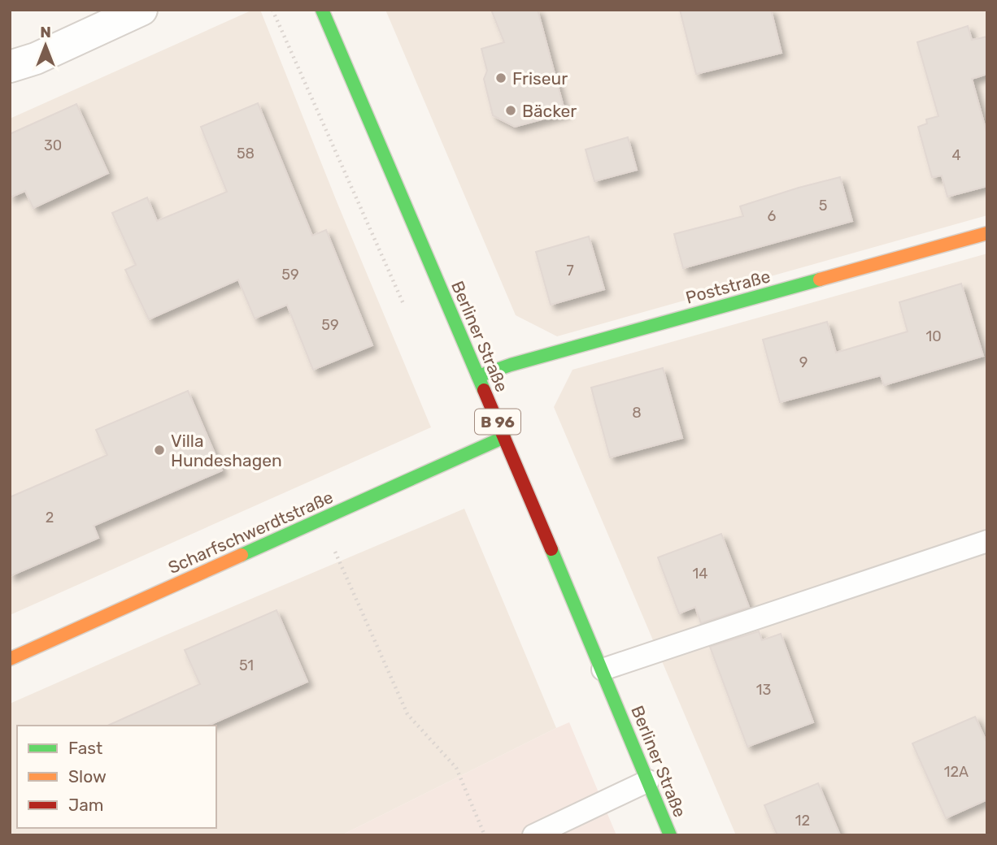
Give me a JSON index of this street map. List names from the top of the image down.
{
  "streets": {
    "street": [
      "Poststraße",
      "Berliner Straße",
      "B 96",
      "Scharfschwerdtstraße"
    ]
  },
  "crossings": [
    ["Poststraße", "Berliner Straße"],
    ["Berliner Straße", "Scharfschwerdtstraße"]
  ],
  "places": ["Friseur", "Bäcker", "Villa Hundeshagen"],
  "house_numbers": [
    "30",
    "58",
    "4",
    "5",
    "6",
    "7",
    "59",
    "59",
    "10",
    "9",
    "8",
    "2",
    "14",
    "51",
    "13",
    "12A",
    "12"
  ],
  "legend": ["Fast", "Slow", "Jam"],
  "north": "top"
}
